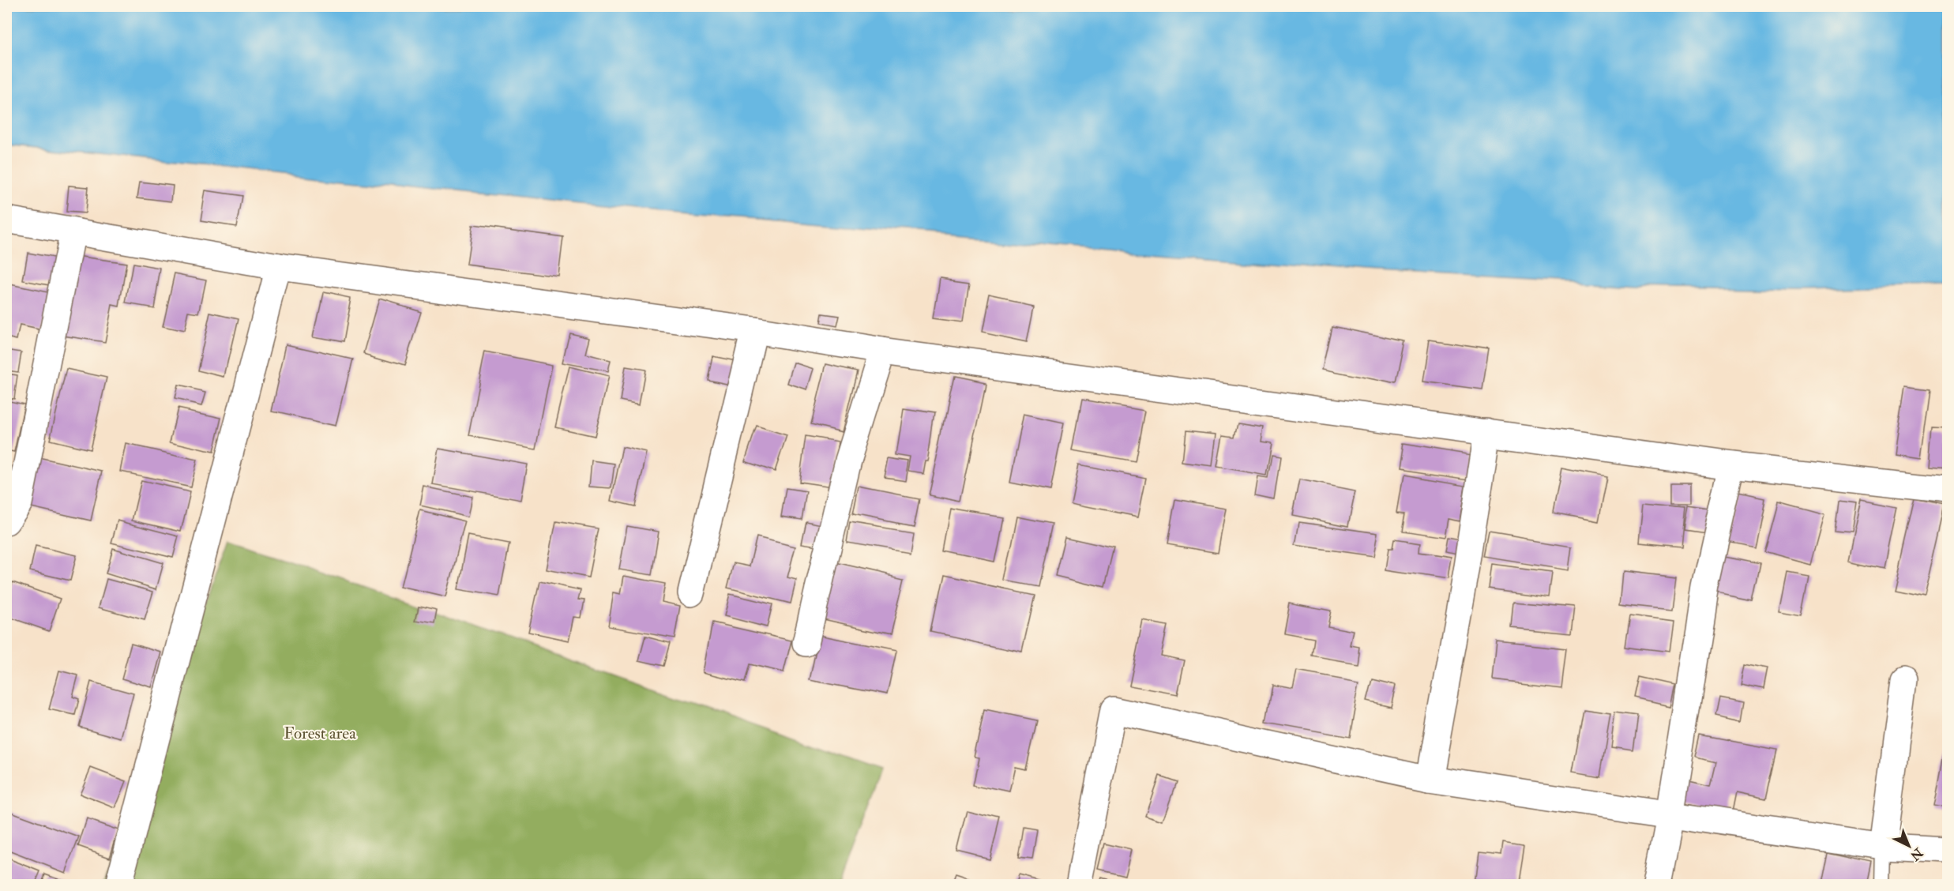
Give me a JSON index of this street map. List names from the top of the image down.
{
  "parks": ["Forest area"],
  "north": "bottom right"
}
